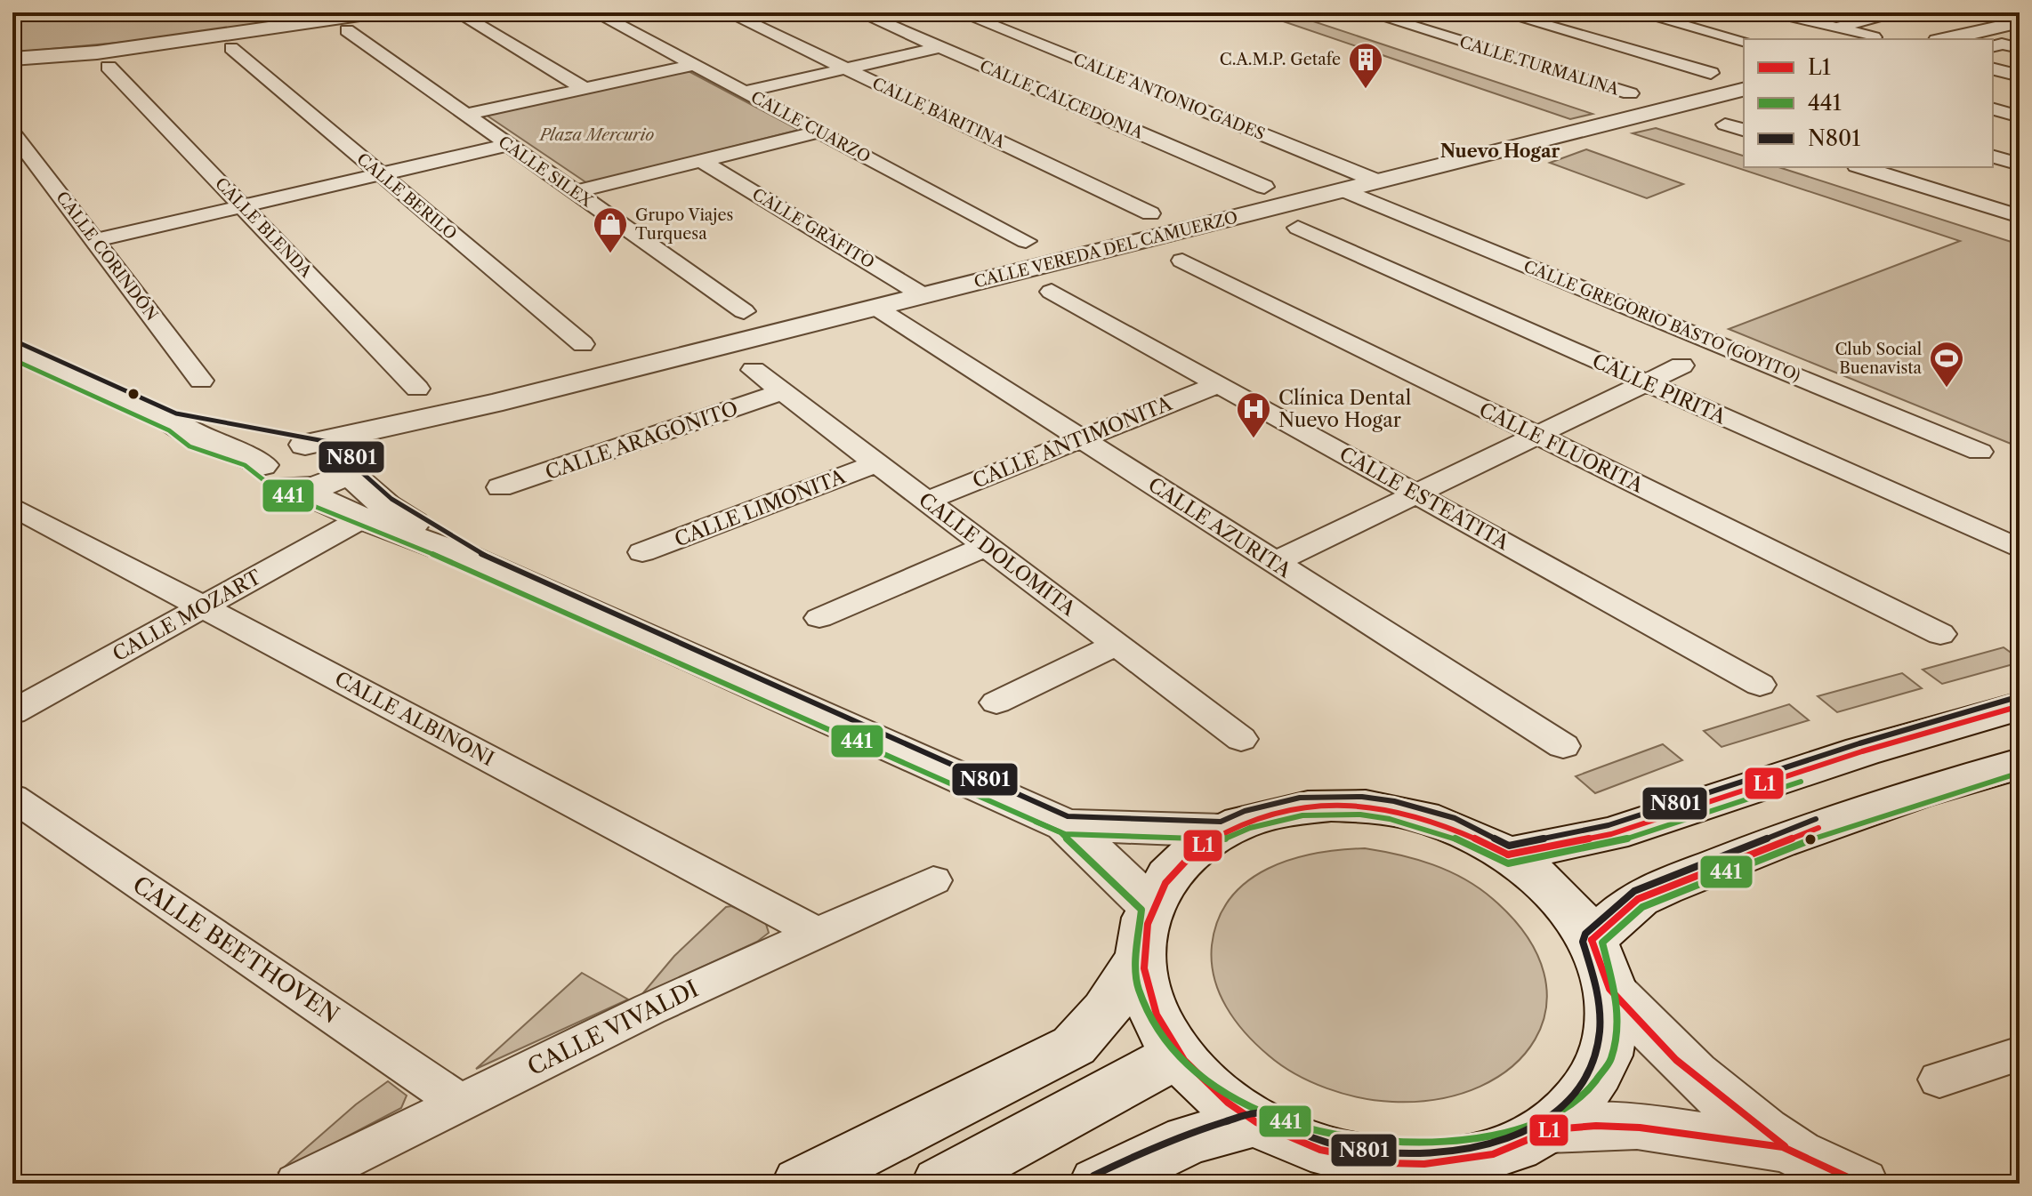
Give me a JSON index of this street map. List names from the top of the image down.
{
  "streets": {
    "street": [
      "CALLE TURMALINA",
      "CALLE ANTONIO GADES",
      "CALLE CALCEDONIA",
      "CALLE BARITINA",
      "CALLE CUARZO",
      "CALLE SILEX",
      "CALLE BERILO",
      "CALLE BLENDA",
      "CALLE GRAFITO",
      "CALLE VEREDA DEL CAMUERZO",
      "CALLE CORINDÓN",
      "CALLE GREGORIO BASTO (GOYITO)",
      "CALLE PIRITA",
      "CALLE ARAGONITO",
      "CALLE ANTIMONITA",
      "CALLE FLUORITA",
      "CALLE ESTEATITA",
      "CALLE LIMONITA",
      "CALLE AZURITA",
      "CALLE DOLOMITA",
      "CALLE MOZART",
      "CALLE ALBINONI",
      "CALLE BEETHOVEN",
      "CALLE VIVALDI"
    ]
  },
  "crossings": [
    ["CALLE ANTONIO GADES", "CALLE VEREDA DEL CAMUERZO"],
    ["CALLE GRAFITO", "CALLE VEREDA DEL CAMUERZO"],
    ["CALLE VEREDA DEL CAMUERZO", "CALLE GREGORIO BASTO (GOYITO)"],
    ["CALLE VEREDA DEL CAMUERZO", "CALLE AZURITA"],
    ["CALLE ARAGONITO", "CALLE DOLOMITA"],
    ["CALLE ANTIMONITA", "CALLE ESTEATITA"],
    ["CALLE ANTIMONITA", "CALLE AZURITA"],
    ["CALLE ANTIMONITA", "CALLE DOLOMITA"],
    ["CALLE LIMONITA", "CALLE DOLOMITA"],
    ["CALLE MOZART", "CALLE ALBINONI"],
    ["CALLE ALBINONI", "CALLE VIVALDI"],
    ["CALLE BEETHOVEN", "CALLE VIVALDI"]
  ],
  "districts": ["Nuevo Hogar"],
  "parks": ["Plaza Mercurio"],
  "places": {
    "building": ["C.A.M.P. Getafe"],
    "shop": ["Grupo Viajes Turquesa"],
    "sports": ["Club Social Buenavista"],
    "hospital": ["Clínica Dental Nuevo Hogar"]
  },
  "lines": ["transit line N801", "transit line 441", "transit line L1"],
  "legend": ["L1", "441", "N801"]
}
